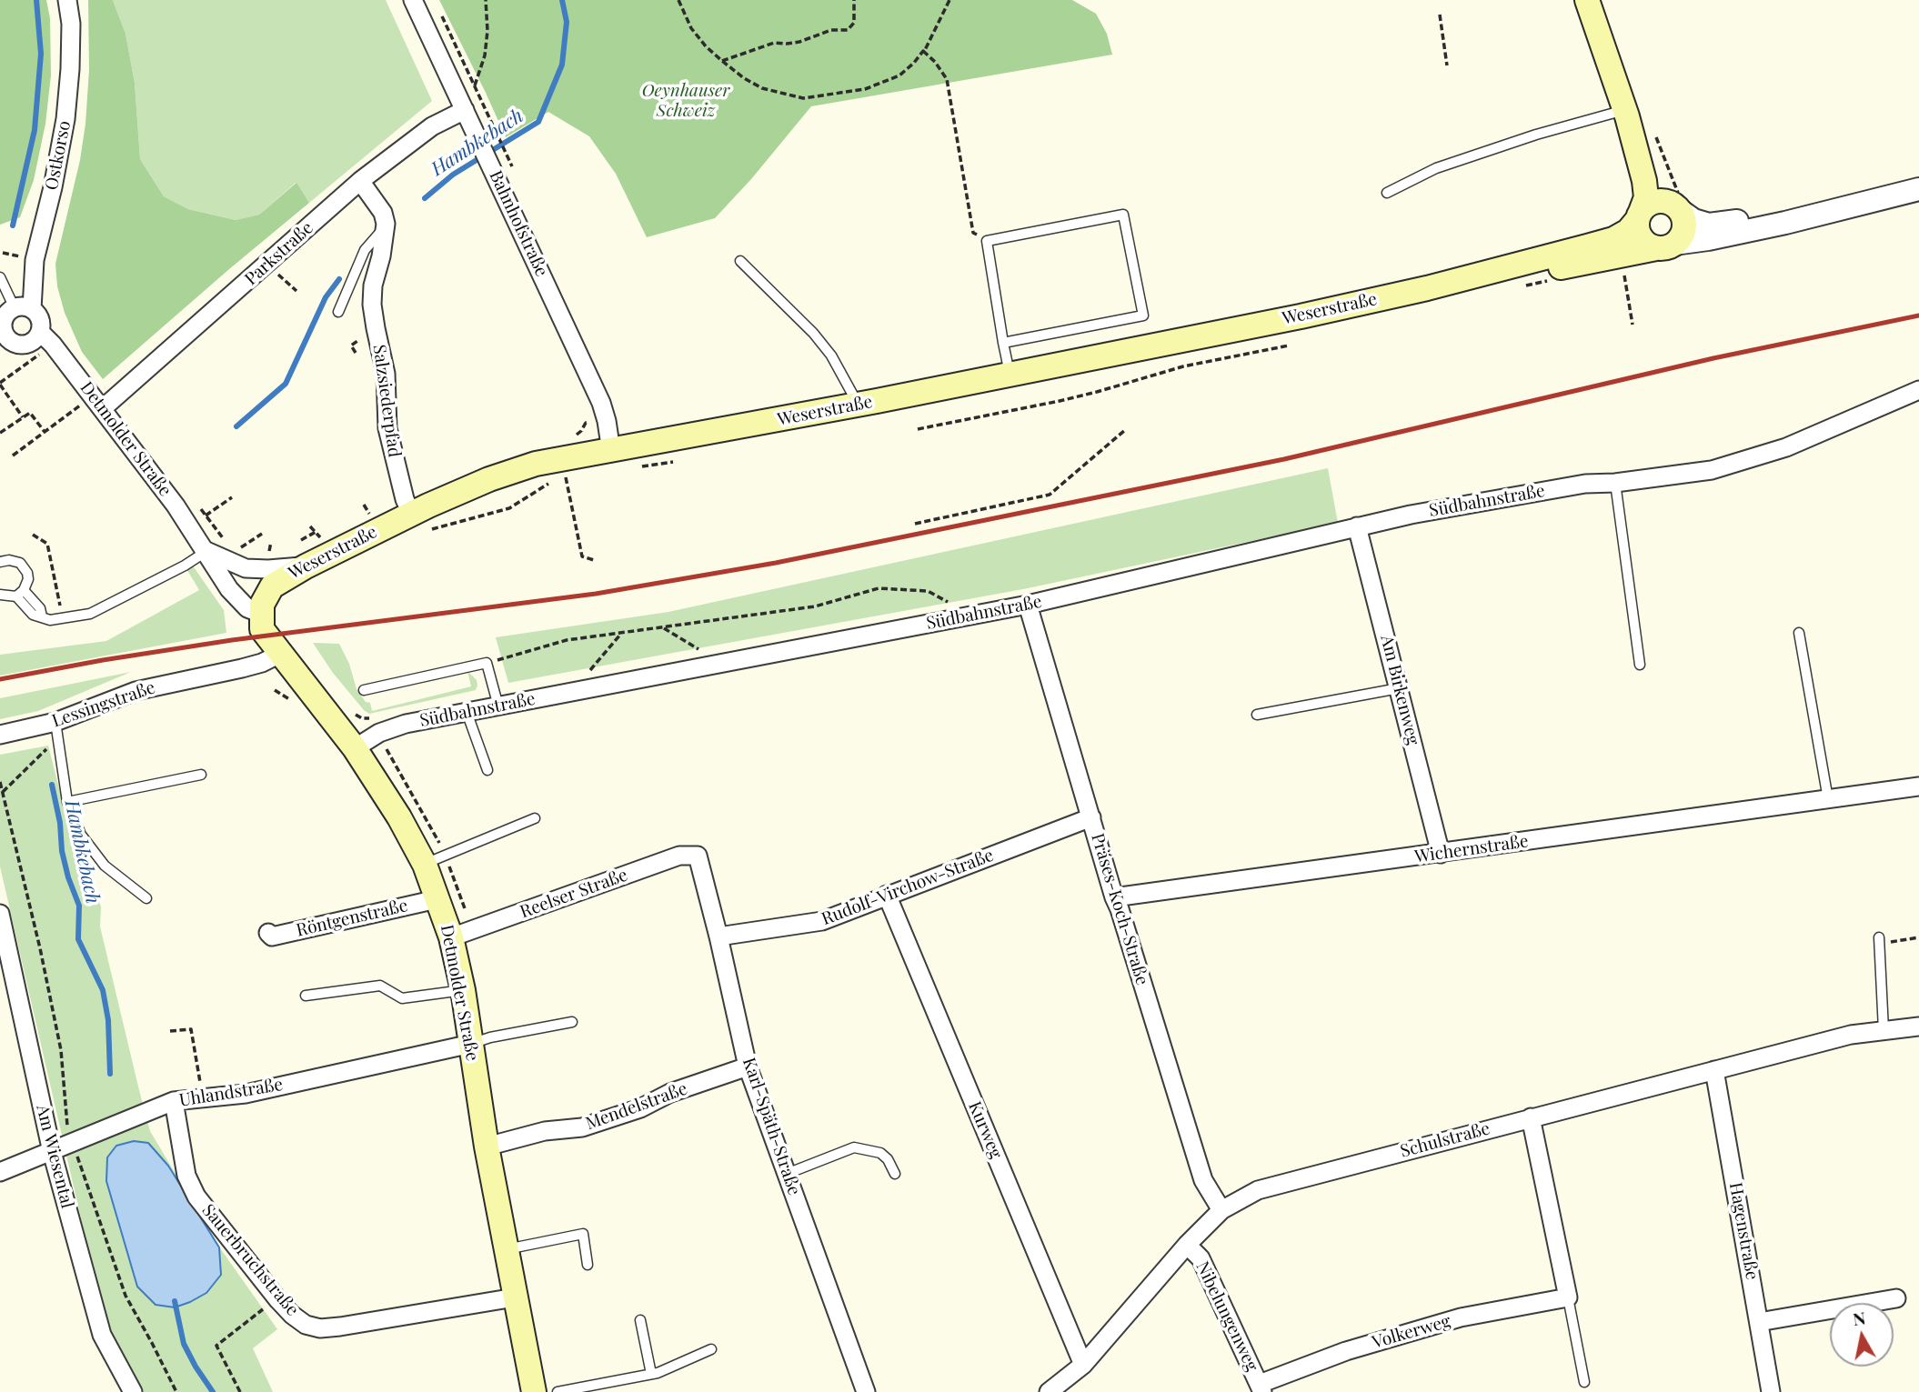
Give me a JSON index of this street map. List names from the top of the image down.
{
  "streets": {
    "main road": ["Weserstraße", "Detmolder Straße"],
    "street": [
      "Ostkorso",
      "Bahnhofstraße",
      "Parkstraße",
      "Salzsiederpfad",
      "Südbahnstraße",
      "Am Birkenweg",
      "Lessingstraße",
      "Wichernstraße",
      "Rudolf-Virchow-Straße",
      "Reelser Straße",
      "Präses-Koch-Straße",
      "Röntgenstraße",
      "Uhlandstraße",
      "Mendelstraße",
      "Karl-Späth-Straße",
      "Kurweg",
      "Schulstraße",
      "Am Wiesental",
      "Hagenstraße",
      "Sauerbruchstraße",
      "Nibelungenweg",
      "Volkerweg"
    ]
  },
  "crossings": [
    ["Ostkorso", "Detmolder Straße"],
    ["Bahnhofstraße", "Parkstraße"],
    ["Bahnhofstraße", "Weserstraße"],
    ["Parkstraße", "Detmolder Straße"],
    ["Weserstraße", "Salzsiederpfad"],
    ["Weserstraße", "Detmolder Straße"],
    ["Detmolder Straße", "Südbahnstraße"],
    ["Detmolder Straße", "Lessingstraße"],
    ["Detmolder Straße", "Reelser Straße"],
    ["Detmolder Straße", "Röntgenstraße"],
    ["Detmolder Straße", "Uhlandstraße"],
    ["Detmolder Straße", "Mendelstraße"],
    ["Detmolder Straße", "Sauerbruchstraße"],
    ["Südbahnstraße", "Am Birkenweg"],
    ["Südbahnstraße", "Präses-Koch-Straße"],
    ["Am Birkenweg", "Wichernstraße"],
    ["Wichernstraße", "Präses-Koch-Straße"],
    ["Rudolf-Virchow-Straße", "Präses-Koch-Straße"],
    ["Rudolf-Virchow-Straße", "Karl-Späth-Straße"],
    ["Rudolf-Virchow-Straße", "Kurweg"],
    ["Reelser Straße", "Karl-Späth-Straße"],
    ["Präses-Koch-Straße", "Schulstraße"],
    ["Uhlandstraße", "Am Wiesental"],
    ["Uhlandstraße", "Sauerbruchstraße"],
    ["Mendelstraße", "Karl-Späth-Straße"],
    ["Kurweg", "Schulstraße"],
    ["Schulstraße", "Hagenstraße"],
    ["Schulstraße", "Nibelungenweg"],
    ["Nibelungenweg", "Volkerweg"]
  ],
  "water": ["Hambkebach"],
  "parks": ["Oeynhauser Schweiz"],
  "north": "top"
}
